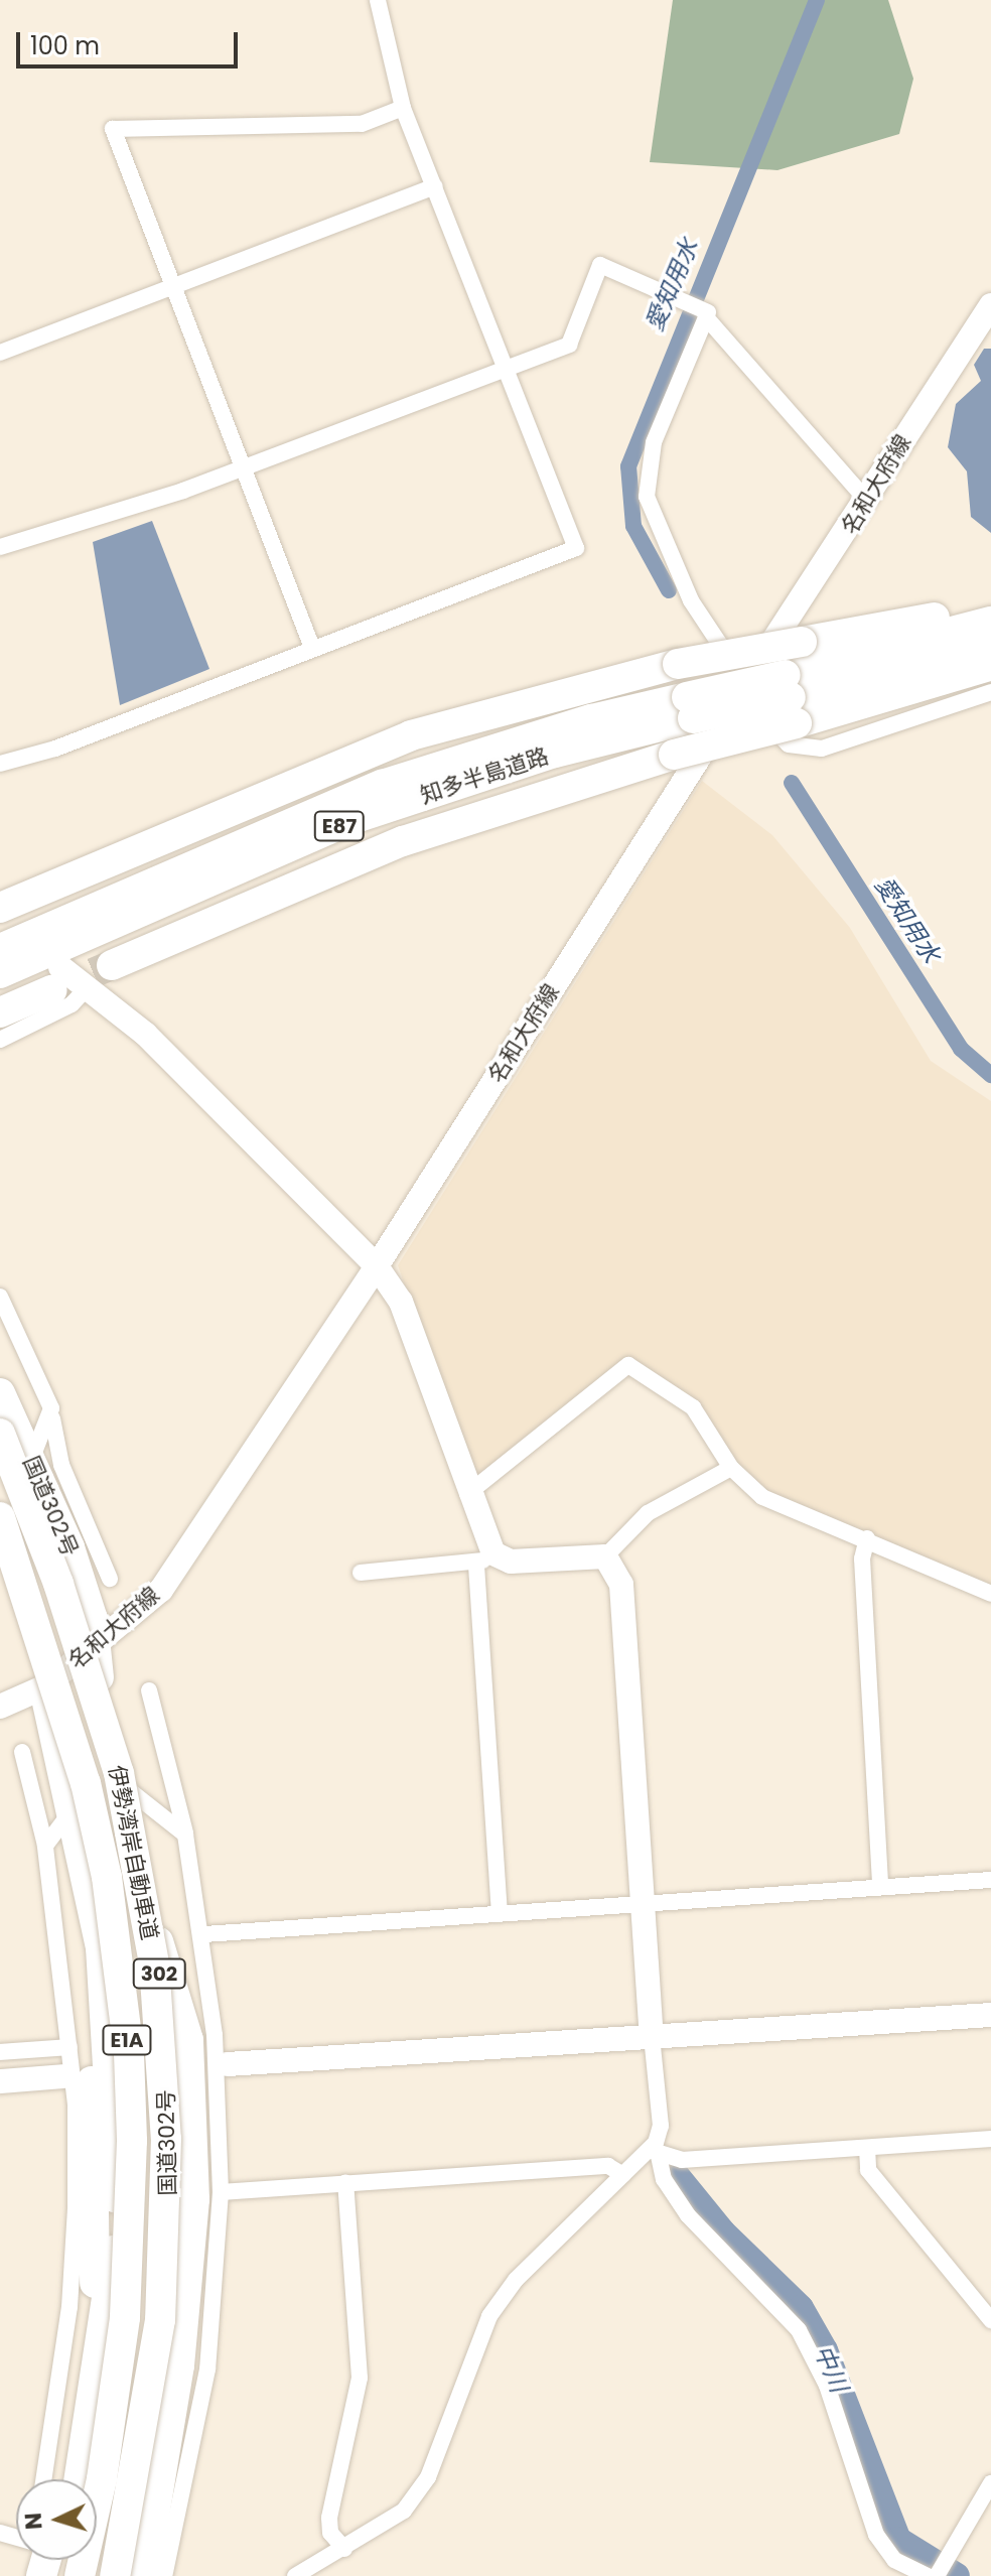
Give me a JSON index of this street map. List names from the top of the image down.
{
  "streets": {
    "highway": [
      "知多半島道路",
      "E87",
      "国道302号",
      "伊勢湾岸自動車道",
      "302",
      "E1A"
    ],
    "street": ["名和大府線"]
  },
  "crossings": [
    ["名和大府線", "国道302号"],
    ["名和大府線", "302"],
    ["国道302号", "伊勢湾岸自動車道"]
  ],
  "water": ["愛知用水", "中川"],
  "scale_bar": "100 m",
  "north": "left"
}
